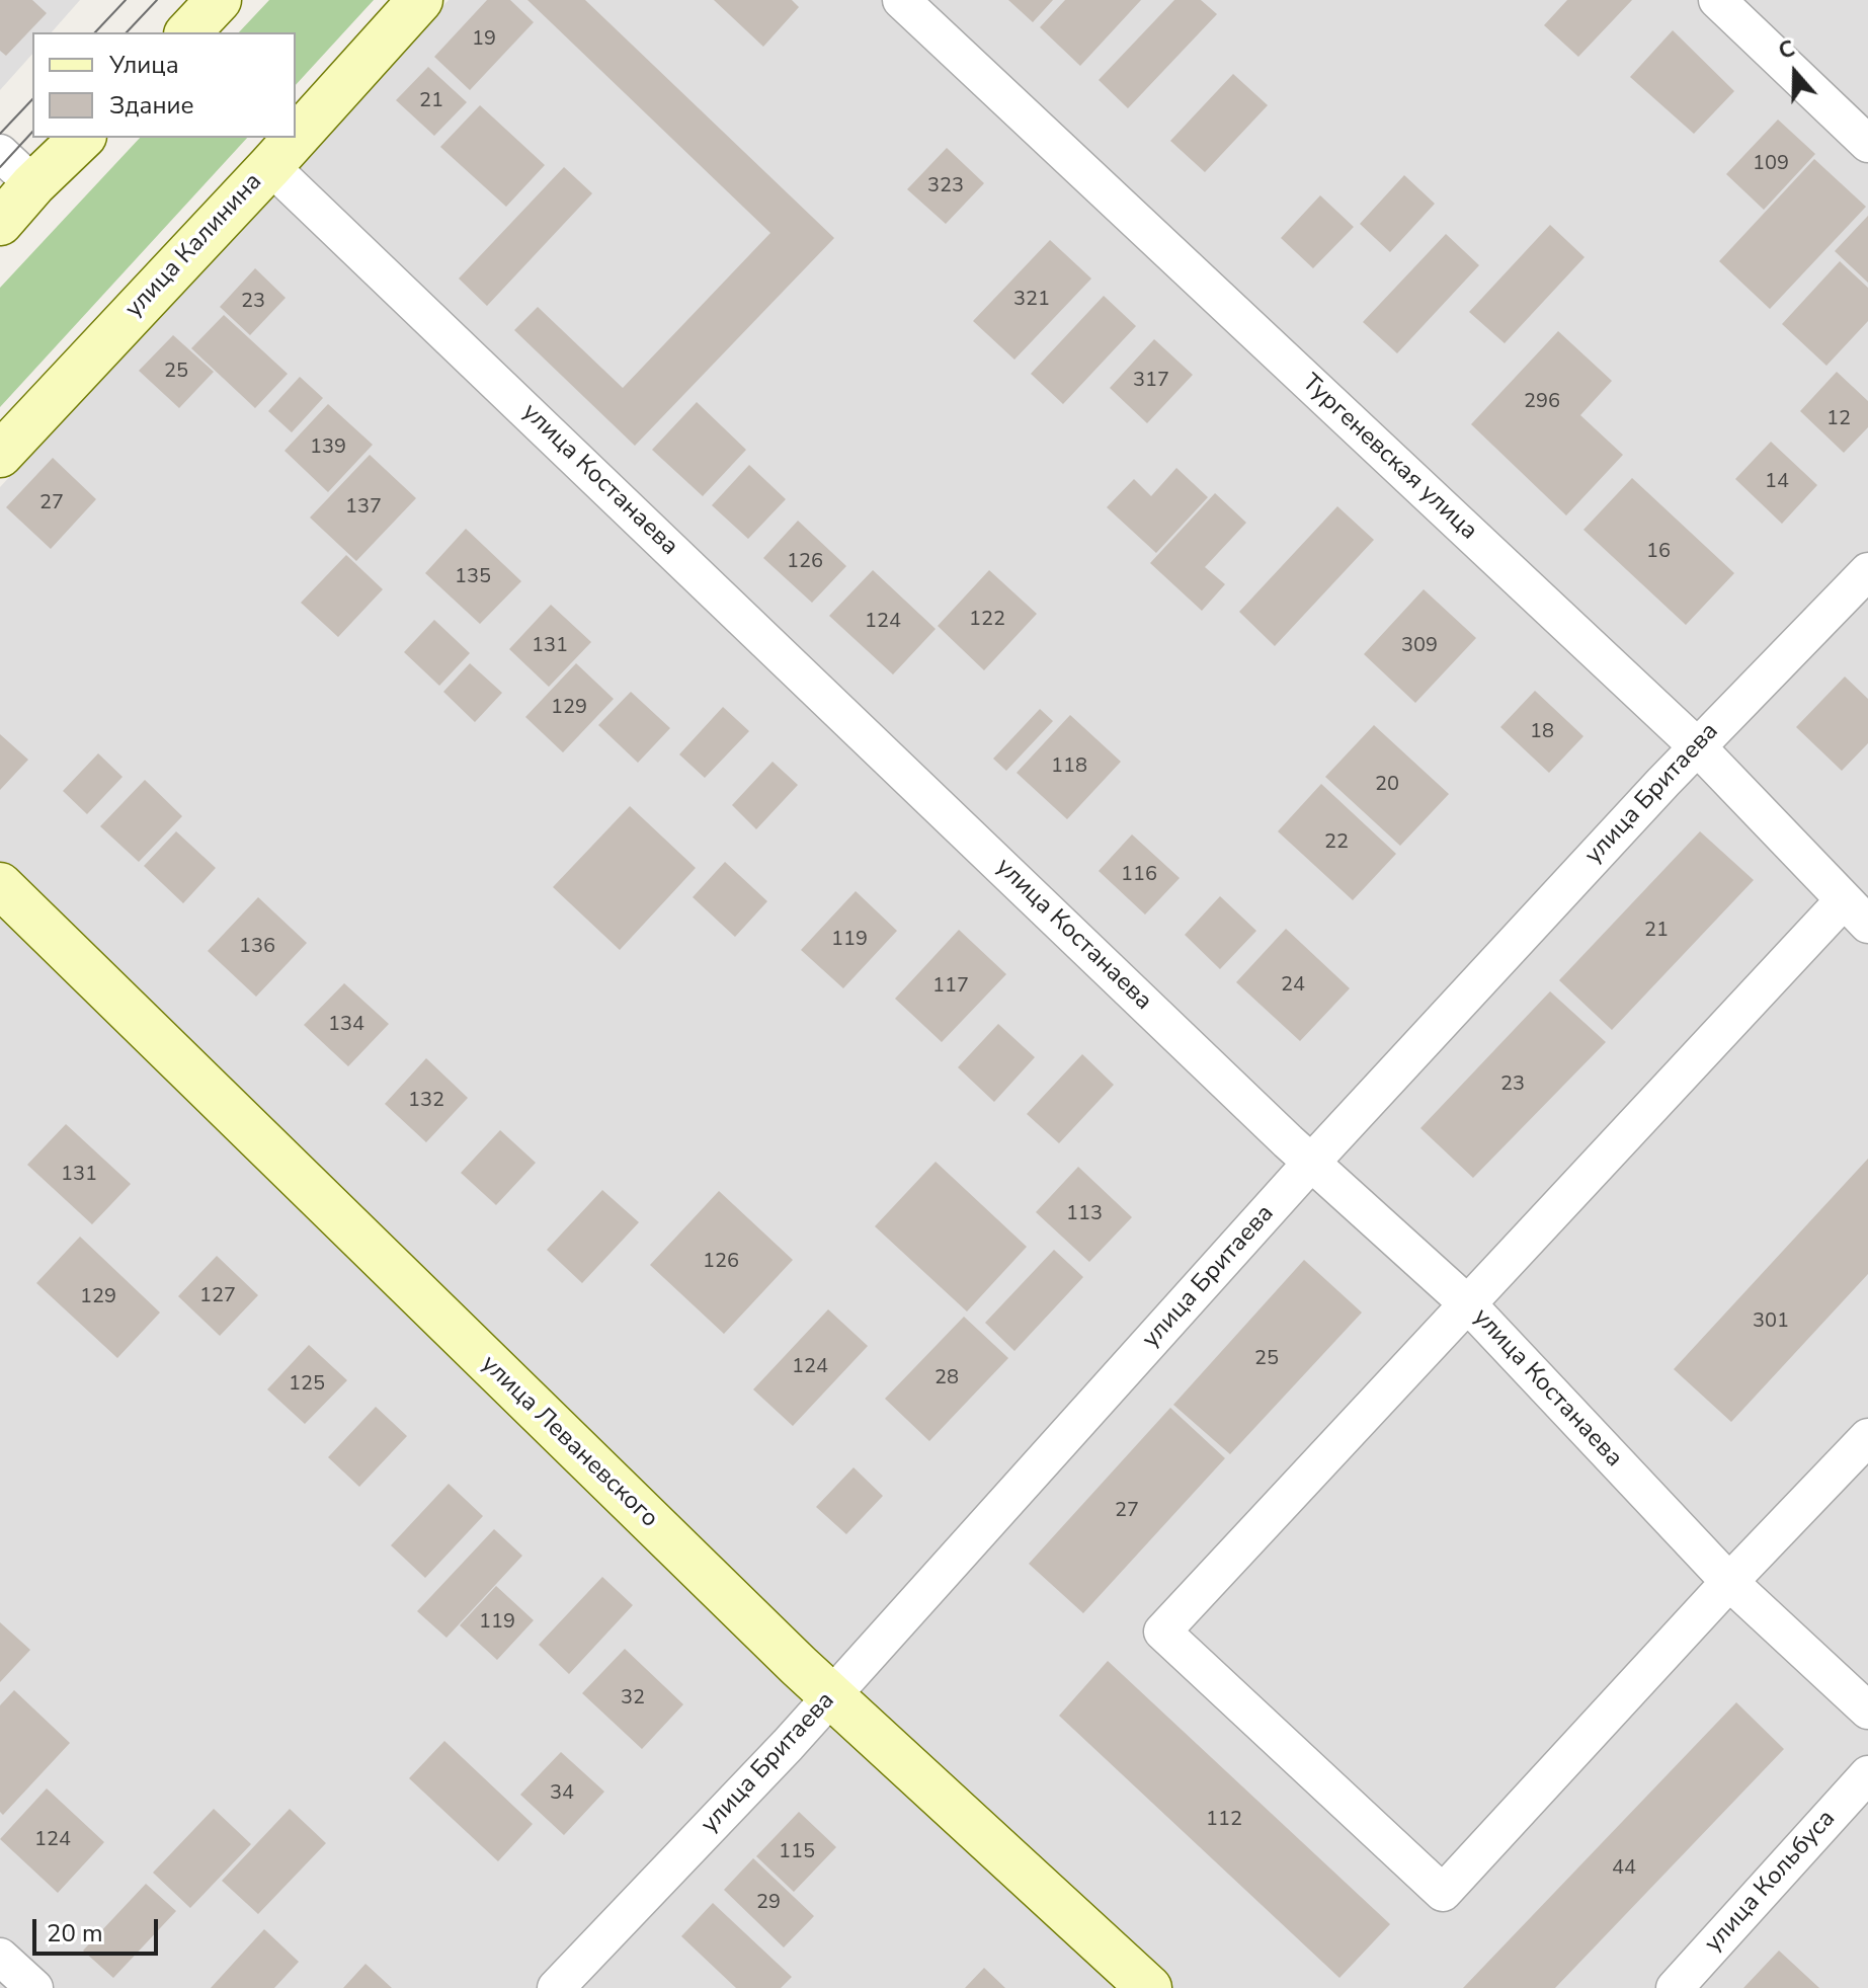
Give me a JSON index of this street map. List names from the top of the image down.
{
  "streets": {
    "street": [
      "улица Калинина",
      "Тургеневская улица",
      "улица Костанаева",
      "улица Бритаева",
      "улица Леваневского",
      "улица Кольбуса"
    ]
  },
  "crossings": [
    ["улица Калинина", "улица Костанаева"],
    ["Тургеневская улица", "улица Бритаева"],
    ["улица Костанаева", "улица Бритаева"],
    ["улица Бритаева", "улица Леваневского"]
  ],
  "house_numbers": [
    "19",
    "21",
    "109",
    "323",
    "321",
    "23",
    "25",
    "317",
    "296",
    "12",
    "139",
    "14",
    "27",
    "137",
    "16",
    "126",
    "135",
    "122",
    "124",
    "131",
    "309",
    "129",
    "18",
    "118",
    "20",
    "22",
    "116",
    "21",
    "119",
    "136",
    "24",
    "117",
    "134",
    "23",
    "132",
    "131",
    "113",
    "126",
    "127",
    "129",
    "301",
    "25",
    "124",
    "28",
    "125",
    "27",
    "119",
    "32",
    "34",
    "112",
    "124",
    "115",
    "44",
    "29"
  ],
  "legend": ["Улица", "Здание"],
  "scale_bar": "20 m",
  "north": "top"
}
